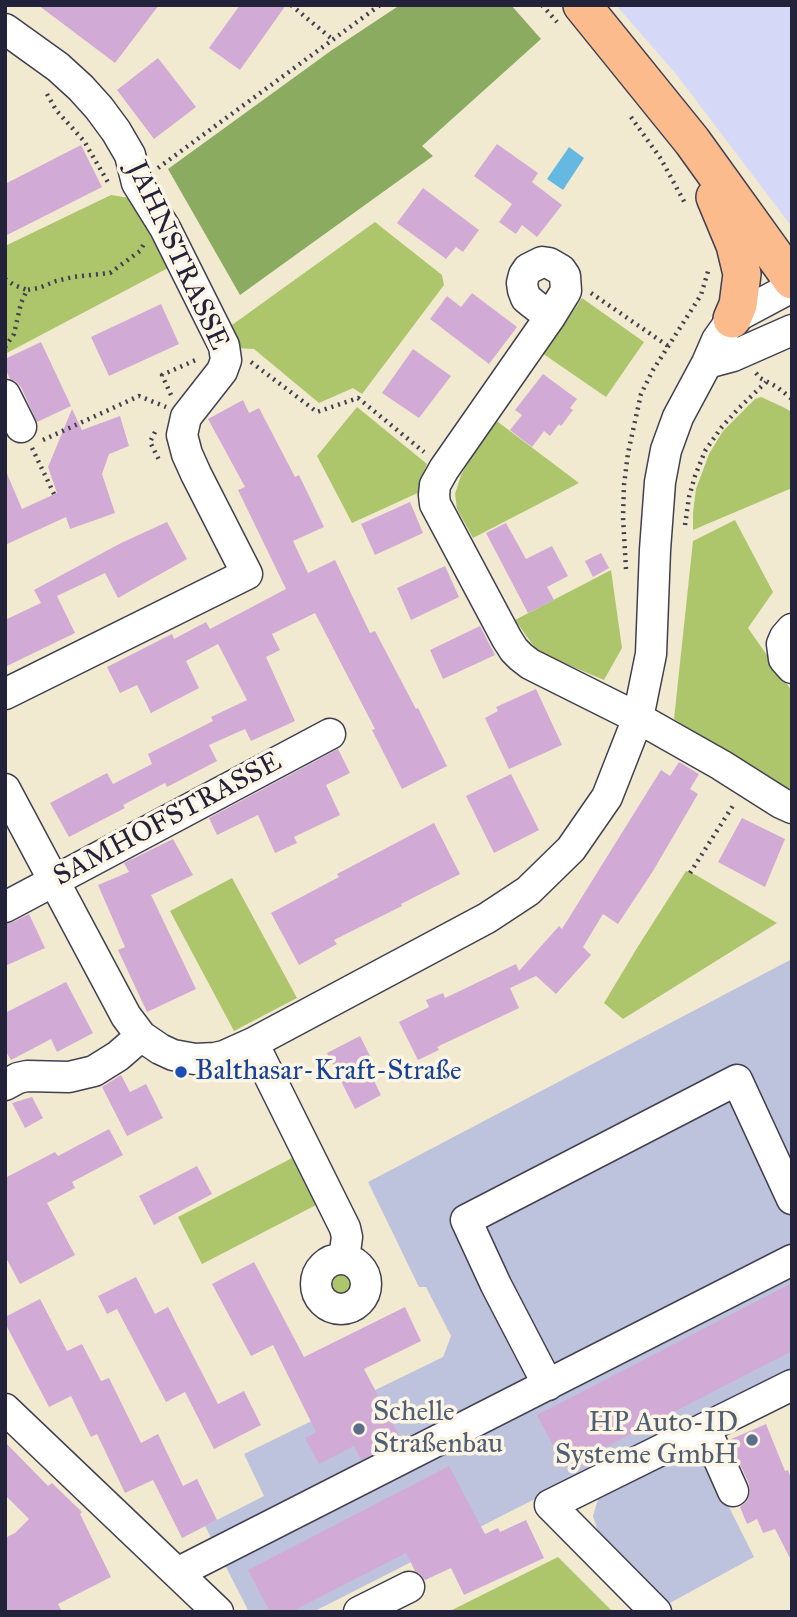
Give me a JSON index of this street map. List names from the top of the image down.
{
  "streets": {
    "street": ["JAHNSTRASSE", "SAMHOFSTRASSE"]
  },
  "places": ["Balthasar-Kraft-Straße", "Schelle Straßenbau", "HP Auto-ID Systeme GmbH"]
}
